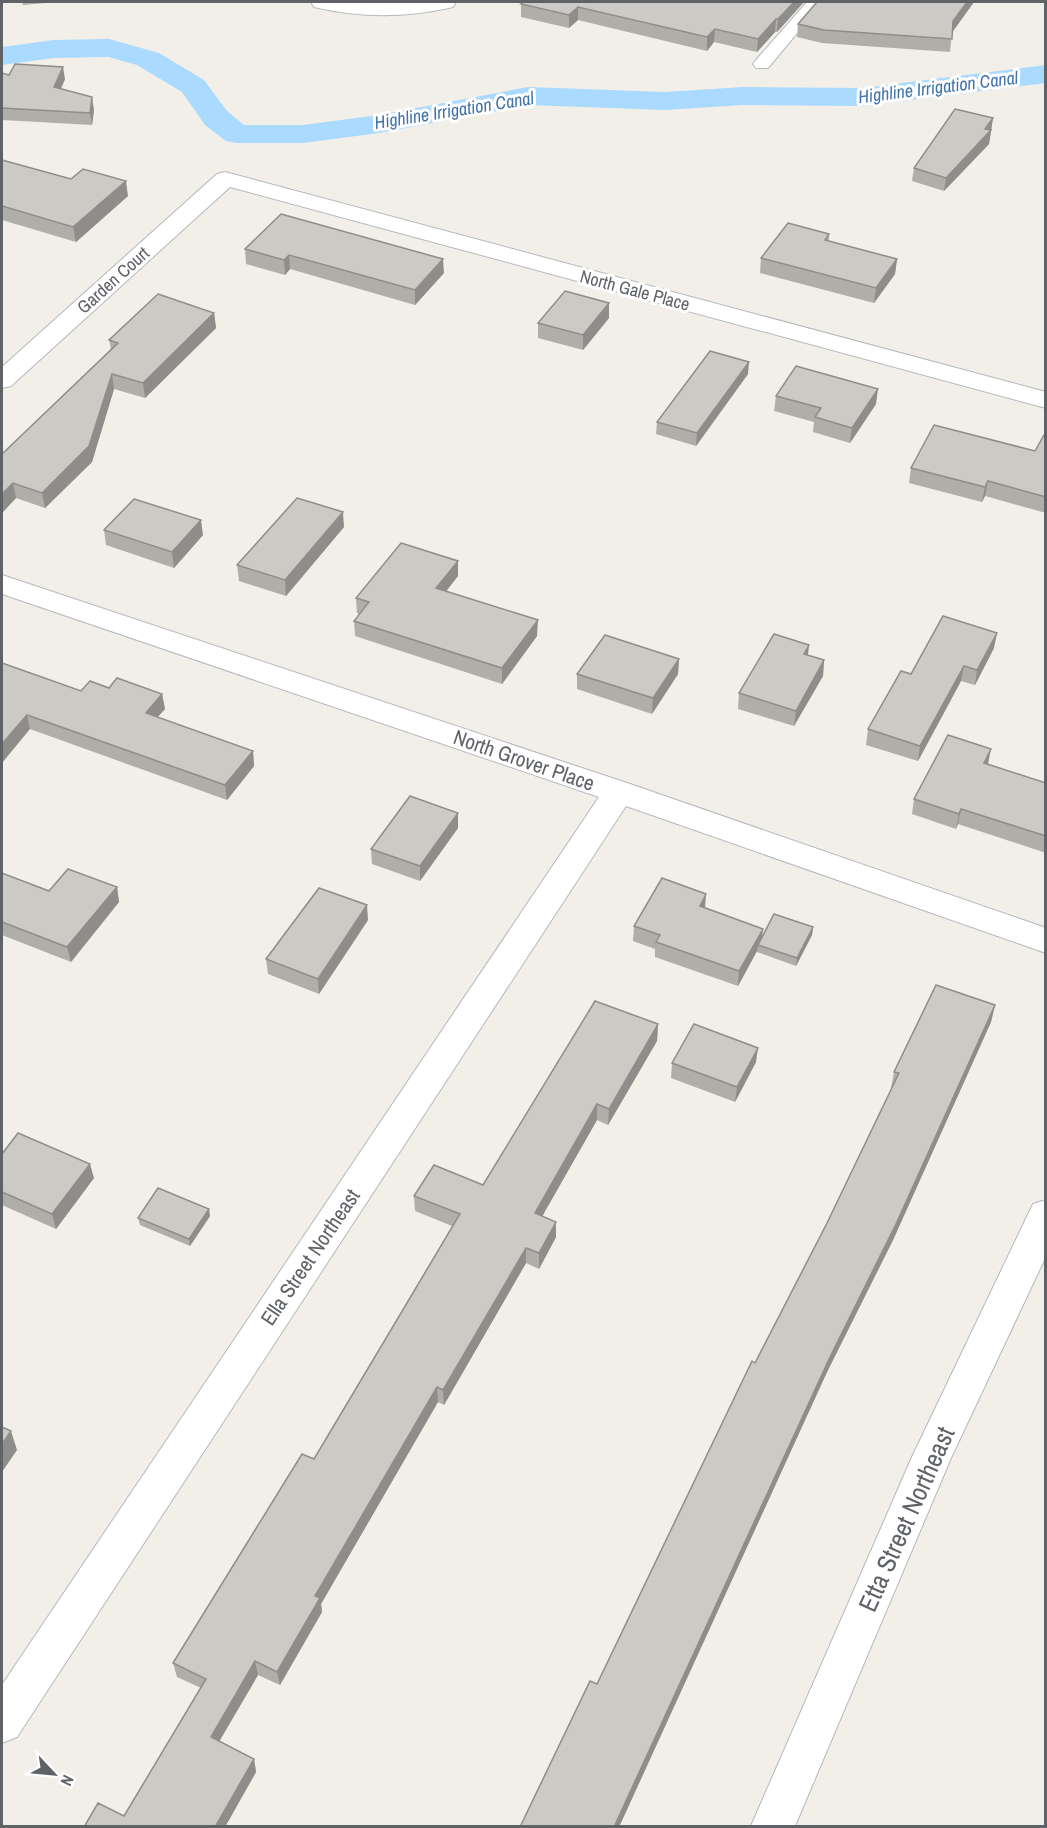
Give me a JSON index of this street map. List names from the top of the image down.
{
  "streets": {
    "street": [
      "Garden Court",
      "North Gale Place",
      "North Grover Place",
      "Ella Street Northeast",
      "Etta Street Northeast"
    ]
  },
  "crossings": [
    ["Garden Court", "North Gale Place"],
    ["North Grover Place", "Ella Street Northeast"]
  ],
  "water": ["Highline Irrigation Canal"],
  "north": "bottom right"
}
